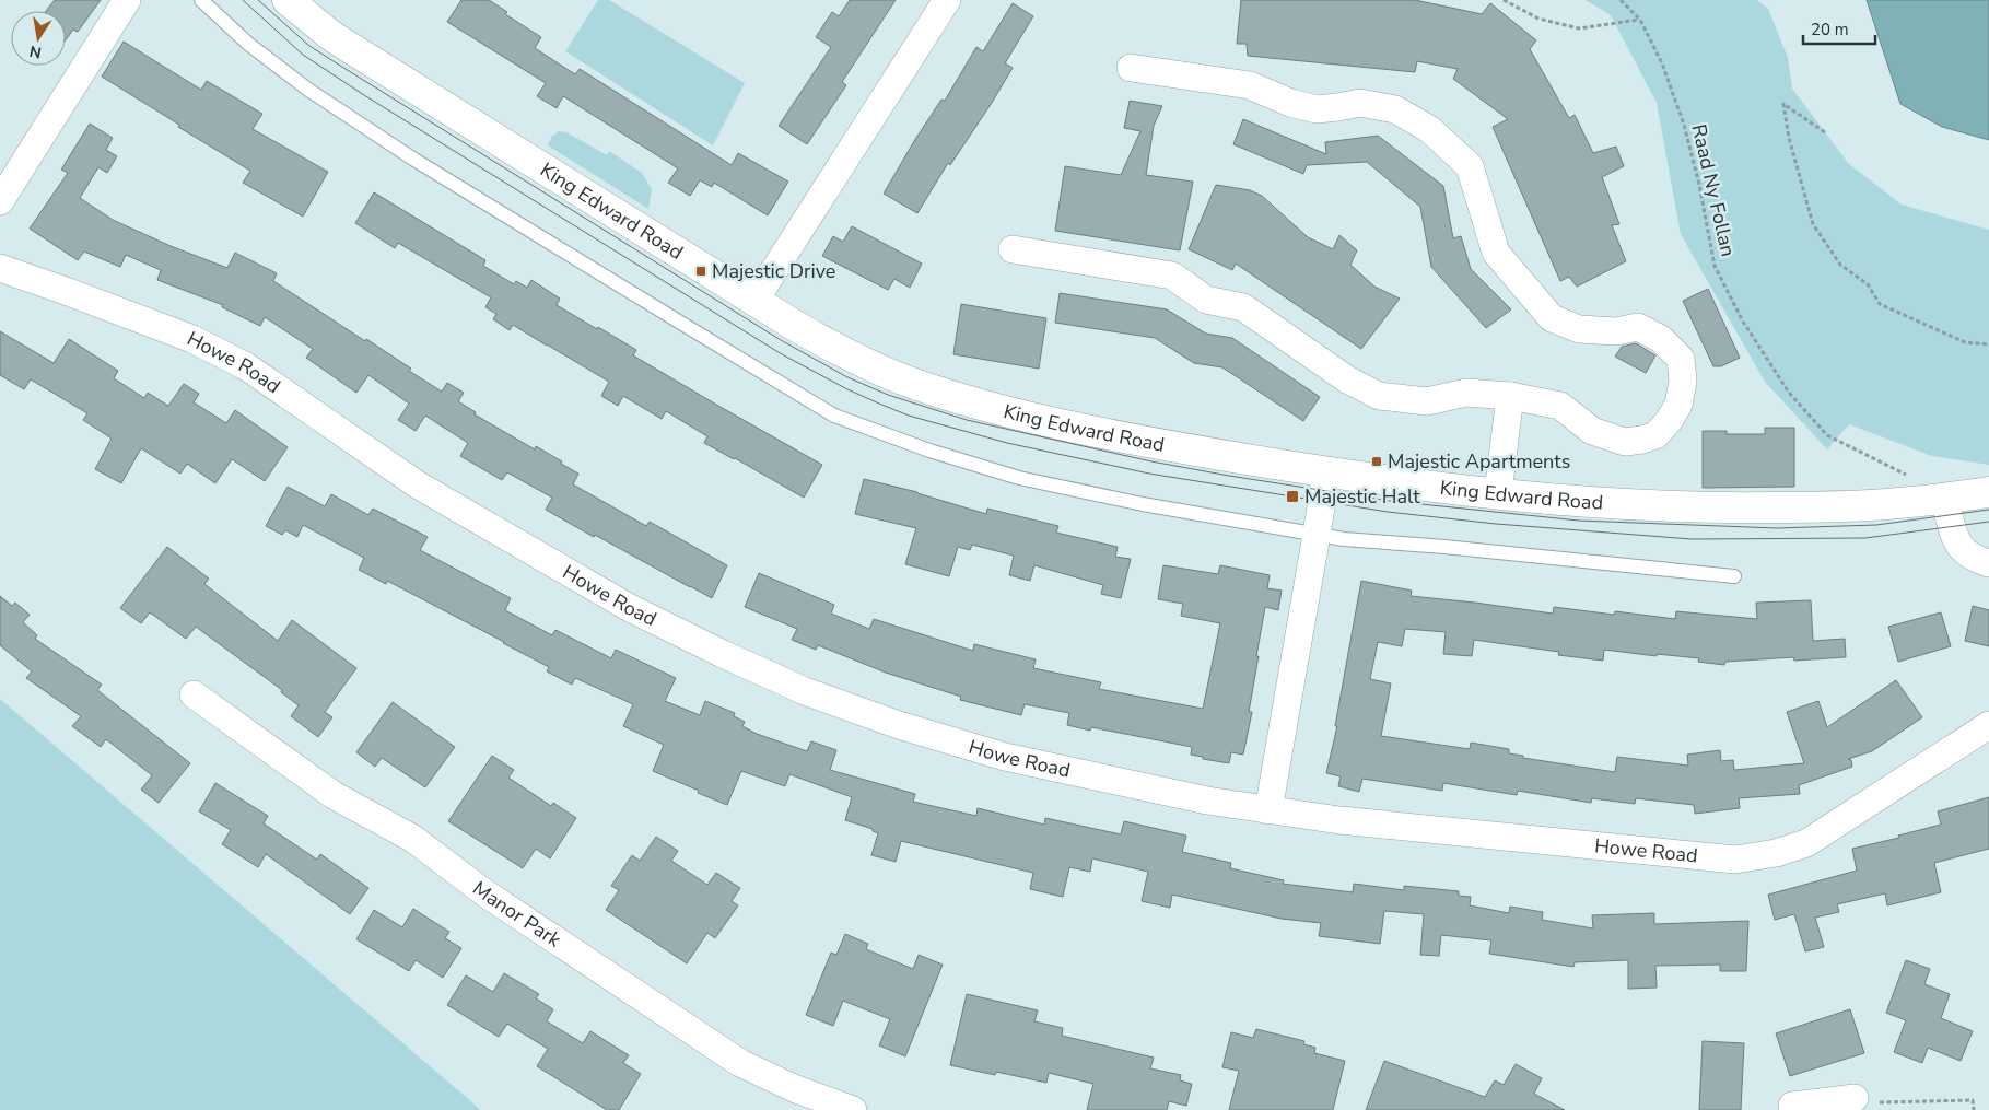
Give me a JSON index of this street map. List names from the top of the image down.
{
  "streets": {
    "main road": ["King Edward Road"],
    "street": ["Howe Road", "Manor Park"],
    "path": ["Raad Ny Follan"]
  },
  "places": {
    "transit": ["Majestic Drive", "Majestic Apartments", "Majestic Halt"]
  },
  "scale_bar": "20 m",
  "north": "bottom"
}
